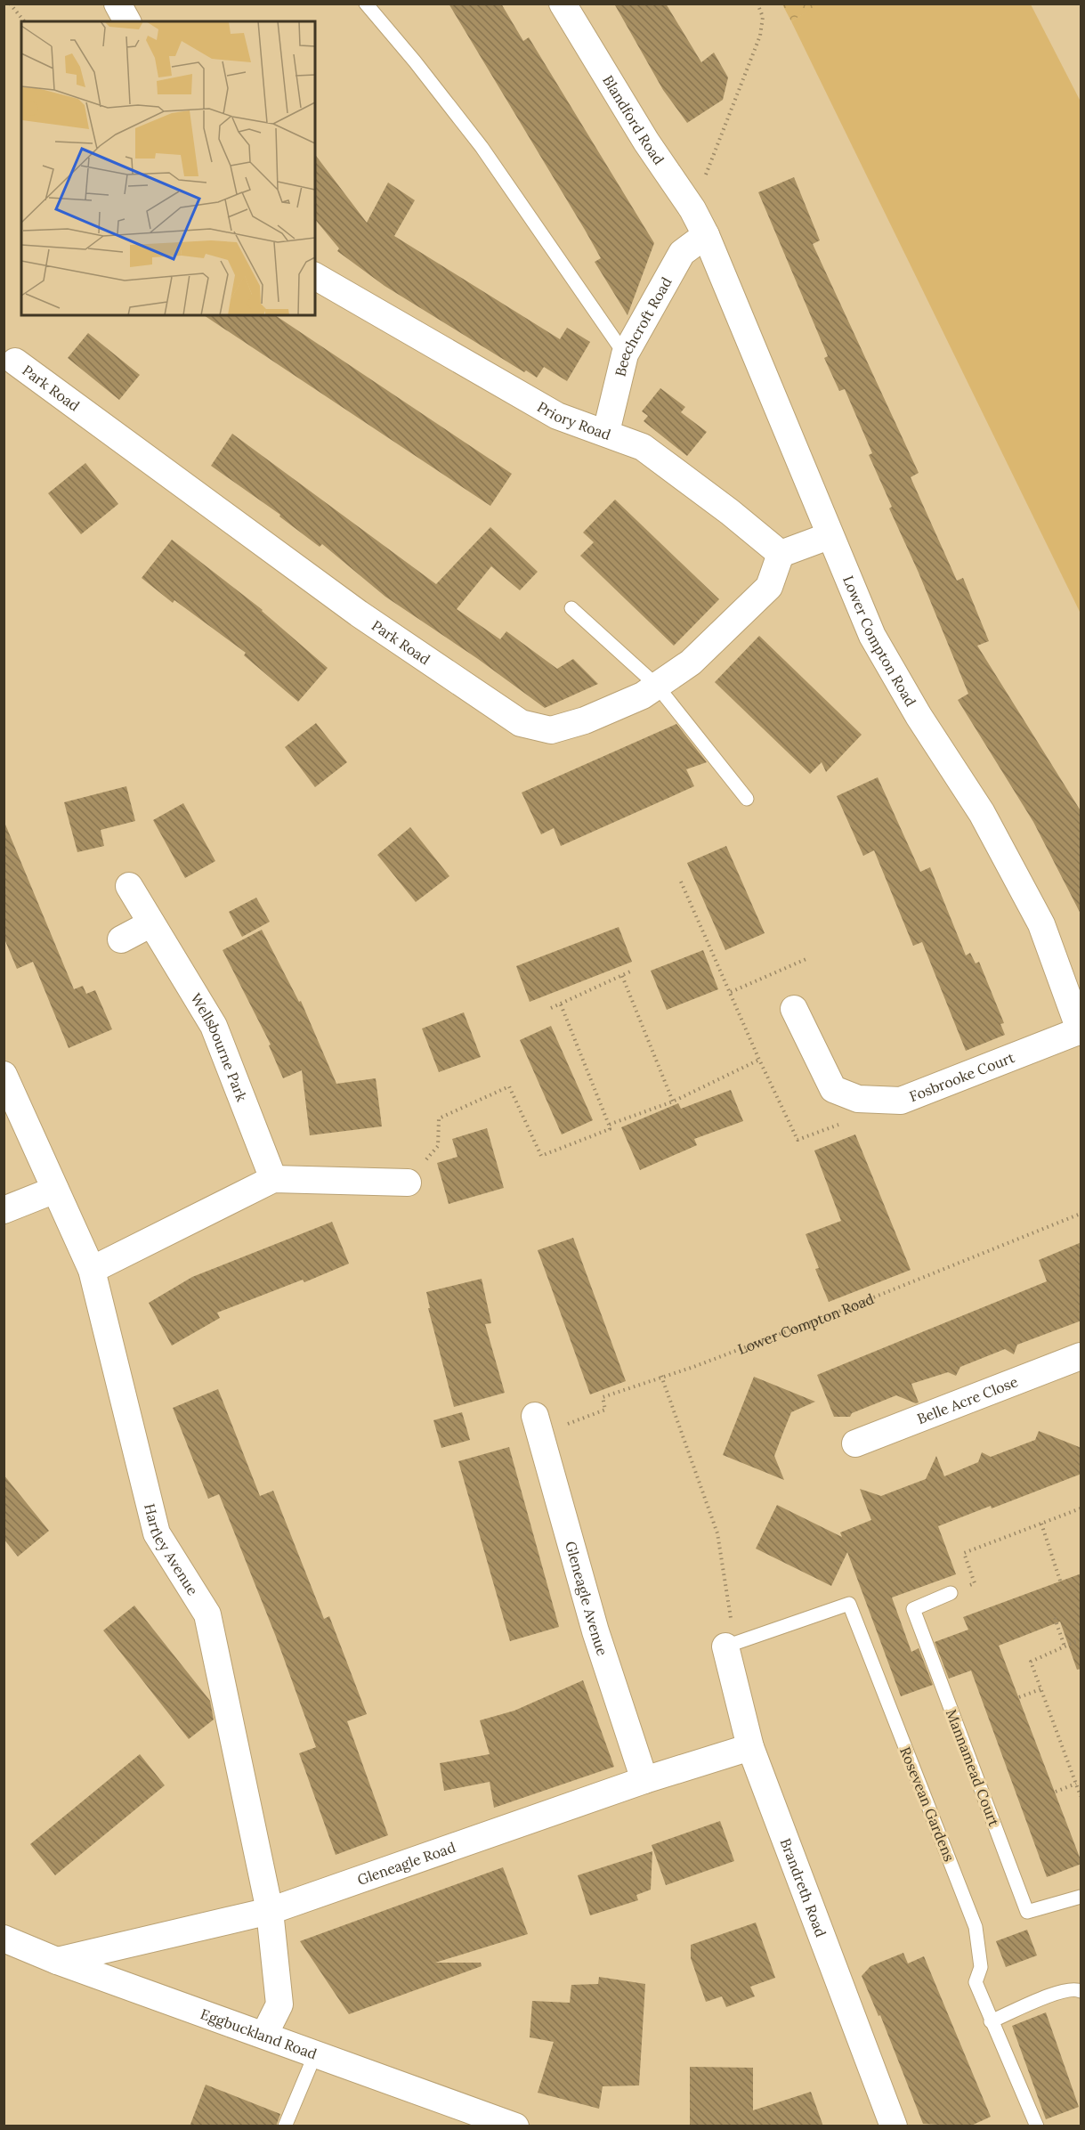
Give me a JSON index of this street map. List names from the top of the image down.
{
  "streets": {
    "street": [
      "Blandford Road",
      "Beechcroft Road",
      "Park Road",
      "Priory Road",
      "Lower Compton Road",
      "Wellsbourne Park",
      "Fosbrooke Court",
      "Belle Acre Close",
      "Hartley Avenue",
      "Gleneagle Avenue",
      "Gleneagle Road",
      "Brandreth Road",
      "Eggbuckland Road"
    ],
    "lane": ["Mannamead Court", "Rosevean Gardens"]
  },
  "crossings": [
    ["Blandford Road", "Beechcroft Road"],
    ["Blandford Road", "Lower Compton Road"],
    ["Beechcroft Road", "Priory Road"],
    ["Beechcroft Road", "Lower Compton Road"],
    ["Park Road", "Priory Road"],
    ["Lower Compton Road", "Fosbrooke Court"],
    ["Lower Compton Road", "Gleneagle Avenue"],
    ["Hartley Avenue", "Gleneagle Road"],
    ["Hartley Avenue", "Eggbuckland Road"],
    ["Gleneagle Avenue", "Gleneagle Road"],
    ["Rosevean Gardens", "Brandreth Road"],
    ["Gleneagle Road", "Brandreth Road"],
    ["Gleneagle Road", "Eggbuckland Road"]
  ]
}
